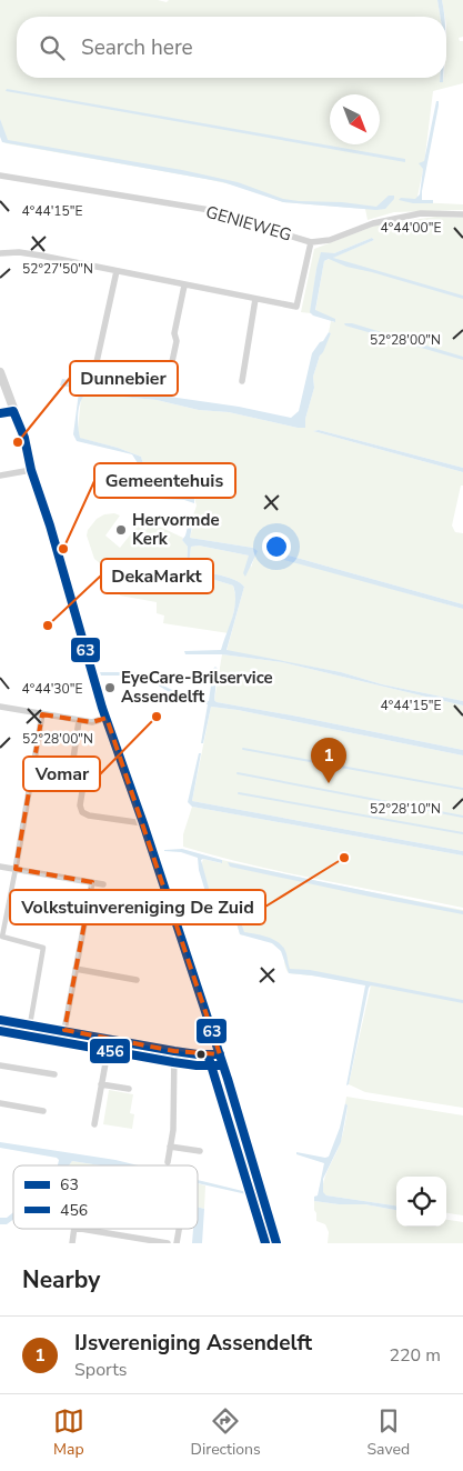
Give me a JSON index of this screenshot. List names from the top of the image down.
{
  "streets": {
    "street": ["GENIEWEG"]
  },
  "places": [
    "Dunnebier",
    "Hervormde Kerk",
    "Gemeentehuis",
    "DekaMarkt",
    "EyeCare-Brilservice Assendelft",
    "Vomar",
    "Volkstuinvereniging De Zuid"
  ],
  "lines": ["transit line 63", "transit line 456"],
  "legend": ["63", "456"],
  "north": "bottom right",
  "page": {
    "search": "Search here",
    "pins": "1",
    "heading": "Nearby",
    "list": [
      {
        "mark": "1",
        "name": "IJsvereniging Assendelft",
        "note": "Sports",
        "value": "220 m"
      }
    ],
    "nav": ["Map", "Directions", "Saved"]
  },
  "coordinates": [
    "4°44'15\"E",
    "4°44'00\"E",
    "52°27'50\"N",
    "52°28'00\"N",
    "4°44'30\"E",
    "52°28'10\"N"
  ]
}
